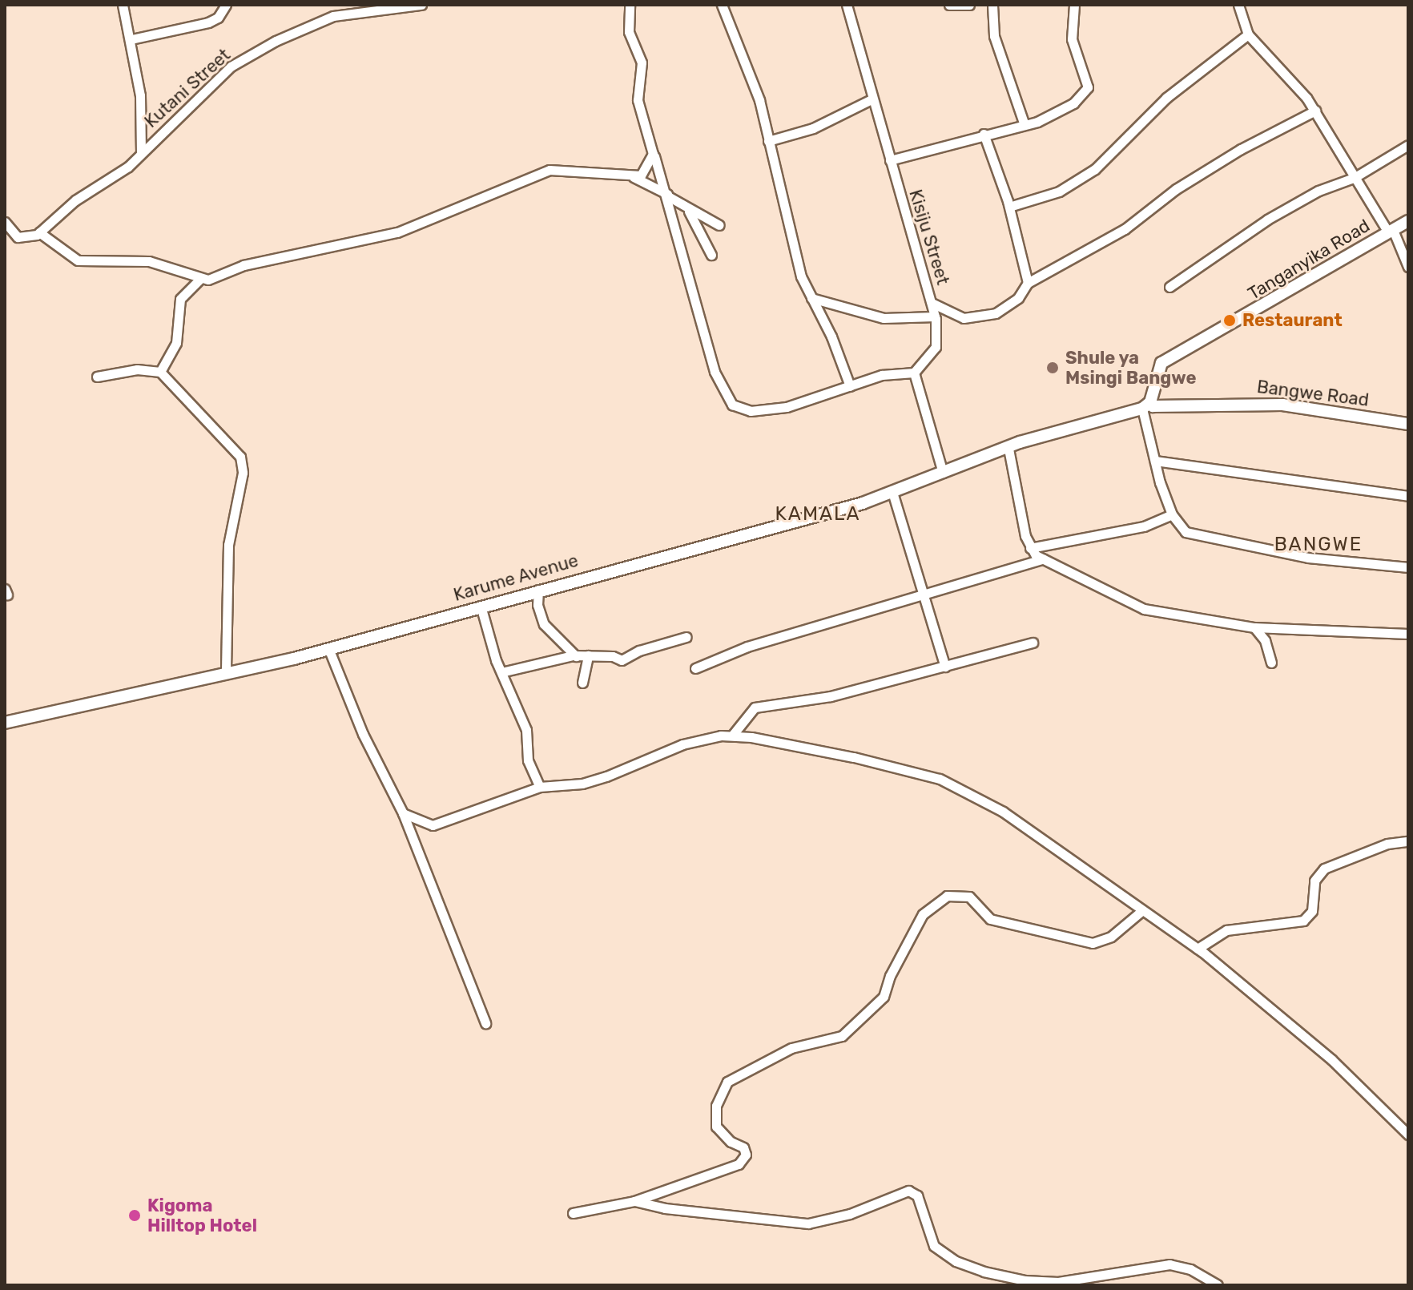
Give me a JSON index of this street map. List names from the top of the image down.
{
  "streets": {
    "street": [
      "Kutani Street",
      "Kisiju Street",
      "Tanganyika Road",
      "Bangwe Road",
      "Karume Avenue"
    ]
  },
  "crossings": [
    ["Tanganyika Road", "Bangwe Road"],
    ["Bangwe Road", "Karume Avenue"]
  ],
  "districts": ["KAMALA", "BANGWE"],
  "places": ["Restaurant", "Shule ya Msingi Bangwe", "Kigoma Hilltop Hotel"]
}
